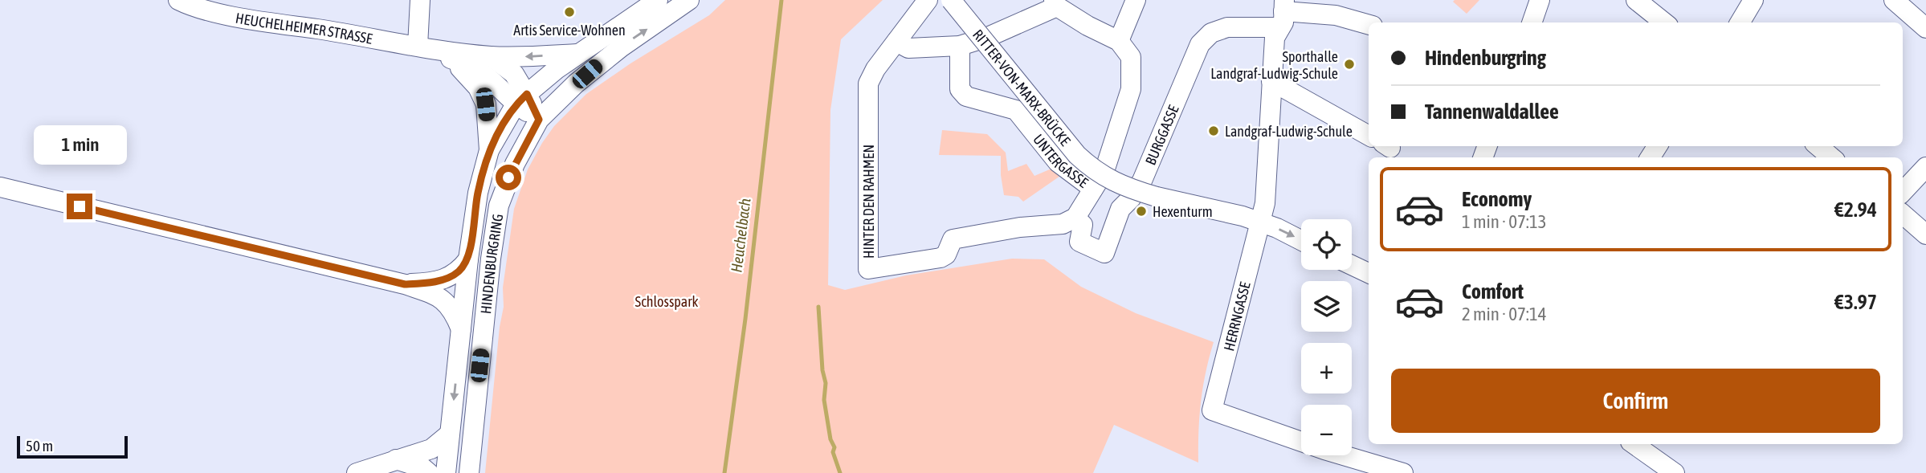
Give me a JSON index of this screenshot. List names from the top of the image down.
{
  "streets": {
    "street": [
      "HEUCHELHEIMER STRASSE",
      "RITTER-VON-MARX-BRÜCKE",
      "BURGGASSE",
      "UNTERGASSE",
      "HINTER DEN RAHMEN",
      "HINDENBURGRING",
      "HERRNGASSE"
    ]
  },
  "crossings": [
    ["HEUCHELHEIMER STRASSE", "HINDENBURGRING"],
    ["RITTER-VON-MARX-BRÜCKE", "HERRNGASSE"],
    ["BURGGASSE", "HINTER DEN RAHMEN"],
    ["BURGGASSE", "HERRNGASSE"]
  ],
  "water": ["Heuchelbach"],
  "parks": ["Schlosspark"],
  "places": [
    "Artis Service-Wohnen",
    "Sporthalle Landgraf-Ludwig-Schule",
    "Landgraf-Ludwig-Schule",
    "Hexenturm"
  ],
  "scale_bar": "50 m",
  "page": {
    "banner": ["Hindenburgring", "Tannenwaldallee"],
    "bubble": "1 min",
    "list": [
      {
        "name": "Economy",
        "note": "1 min · 07:13",
        "value": "€2.94"
      },
      {
        "name": "Comfort",
        "note": "2 min · 07:14",
        "value": "€3.97"
      }
    ],
    "map_buttons": ["+", "−"],
    "buttons": "Confirm",
    "scale": "50 m"
  }
}
